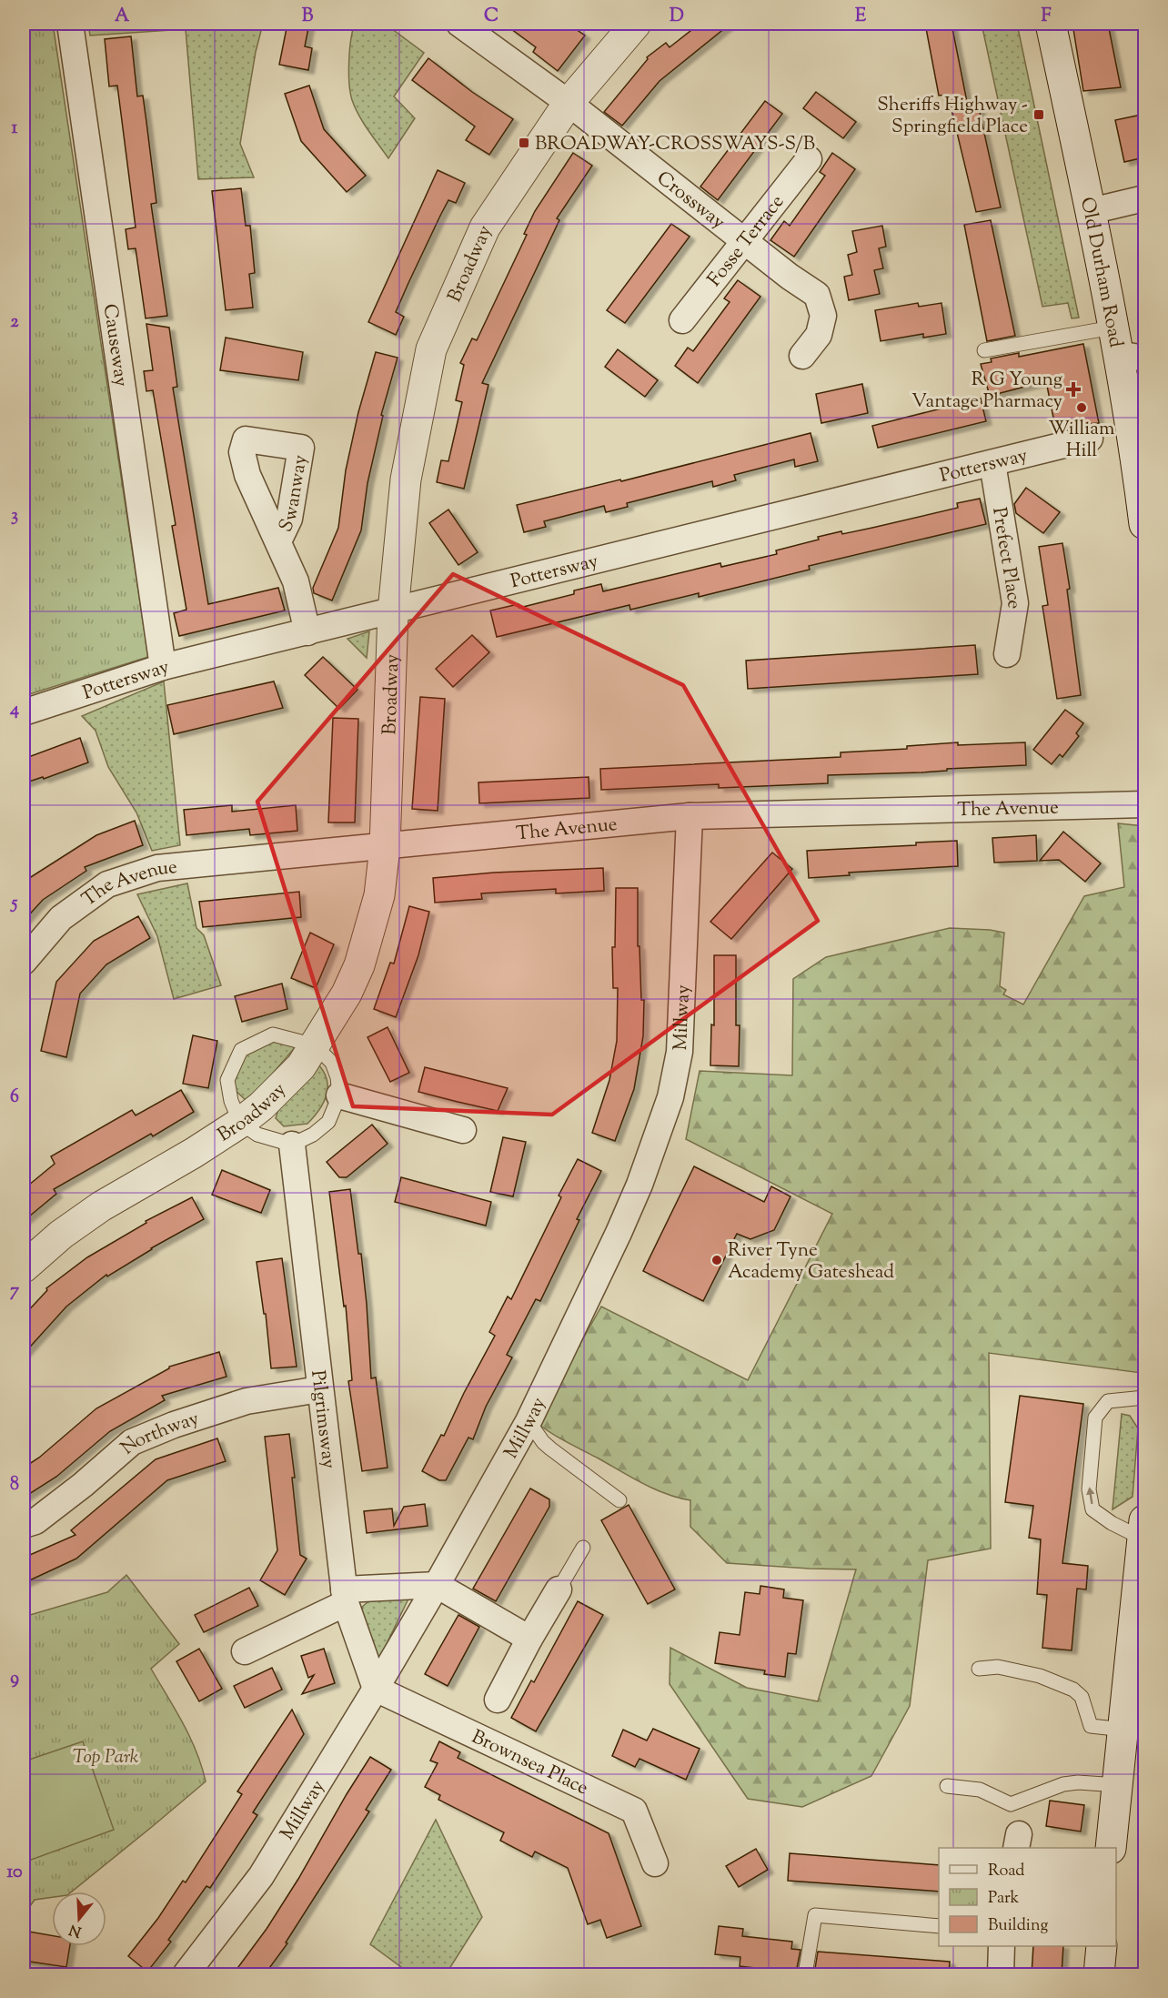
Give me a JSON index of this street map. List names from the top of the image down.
{
  "streets": {
    "street": [
      "Crossway",
      "Fosse Terrace",
      "Broadway",
      "Old Durham Road",
      "Causeway",
      "Pottersway",
      "Swanway",
      "Prefect Place",
      "The Avenue",
      "Millway",
      "Pilgrimsway",
      "Northway",
      "Brownsea Place"
    ]
  },
  "crossings": [
    ["Crossway", "Fosse Terrace"],
    ["Crossway", "Broadway"],
    ["Broadway", "Pottersway"],
    ["Broadway", "The Avenue"],
    ["Causeway", "Pottersway"],
    ["Pottersway", "Swanway"],
    ["Pottersway", "Prefect Place"],
    ["The Avenue", "Millway"],
    ["Millway", "Pilgrimsway"],
    ["Millway", "Brownsea Place"],
    ["Pilgrimsway", "Northway"],
    ["Pilgrimsway", "Brownsea Place"]
  ],
  "parks": ["Top Park"],
  "places": {
    "transit": ["Sheriffs Highway - Springfield Place", "BROADWAY-CROSSWAYS-S/B"],
    "health": ["R G Young Vantage Pharmacy"],
    "other": ["William Hill", "River Tyne Academy Gateshead"]
  },
  "legend": ["Road", "Park", "Building"],
  "north": "bottom",
  "grid": {
    "columns": [
      "A",
      "B",
      "C",
      "D",
      "E",
      "F"
    ],
    "rows": [
      "1",
      "2",
      "3",
      "4",
      "5",
      "6",
      "7",
      "8",
      "9",
      "10"
    ]
  }
}
